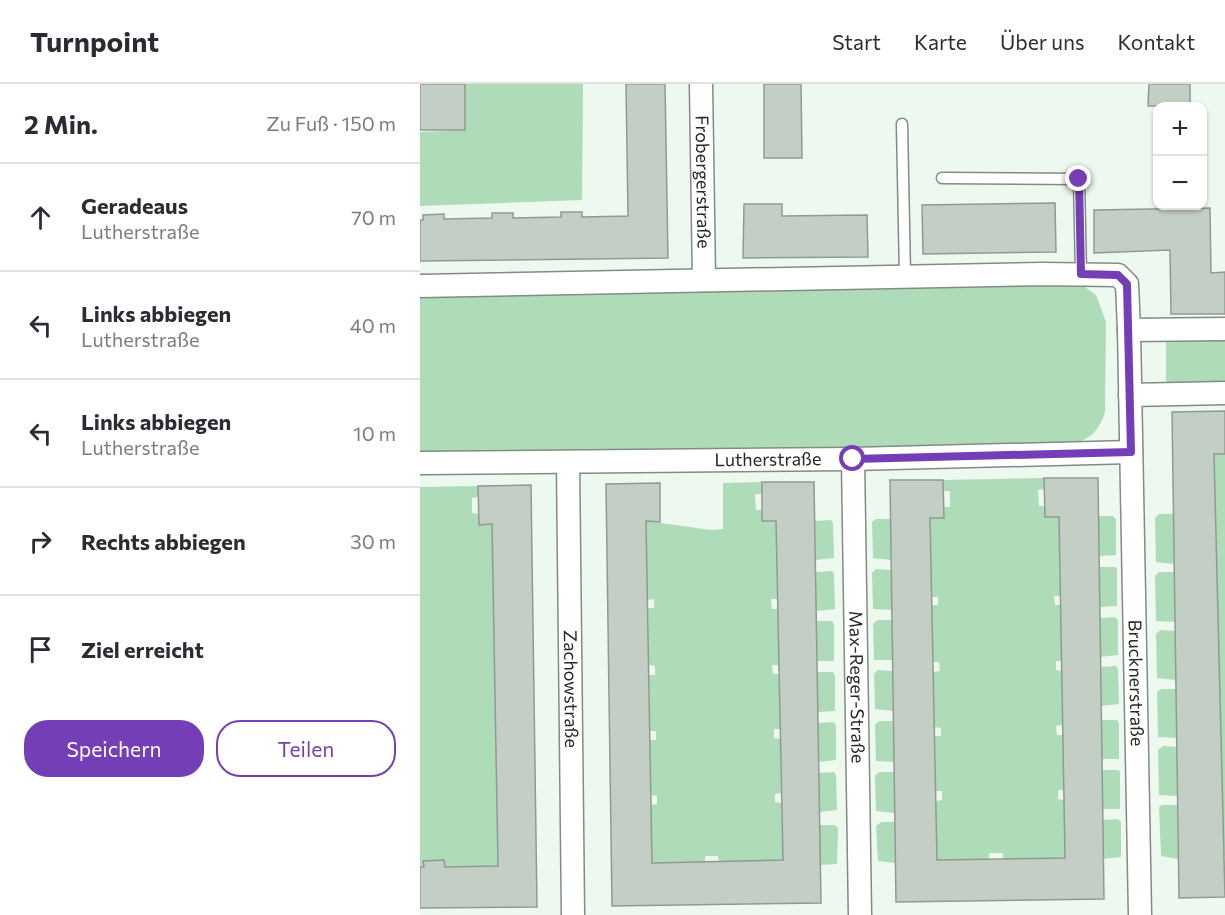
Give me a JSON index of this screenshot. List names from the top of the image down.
{
  "streets": {
    "street": [
      "Frobergerstraße",
      "Lutherstraße",
      "Brucknerstraße",
      "Max-Reger-Straße",
      "Zachowstraße"
    ]
  },
  "crossings": [
    ["Lutherstraße", "Brucknerstraße"],
    ["Lutherstraße", "Max-Reger-Straße"],
    ["Lutherstraße", "Zachowstraße"]
  ],
  "page": {
    "header": "Turnpoint",
    "nav": [
      "Start",
      "Karte",
      "Über uns",
      "Kontakt"
    ],
    "heading": ["2 Min.", "Zu Fuß · 150 m"],
    "map_buttons": ["+", "−"],
    "list": [
      ["Geradeaus", "Lutherstraße", "70 m"],
      ["Links abbiegen", "Lutherstraße", "40 m"],
      ["Links abbiegen", "Lutherstraße", "10 m"],
      ["Rechts abbiegen", "30 m"],
      "Ziel erreicht"
    ],
    "buttons": ["Speichern", "Teilen"]
  }
}
